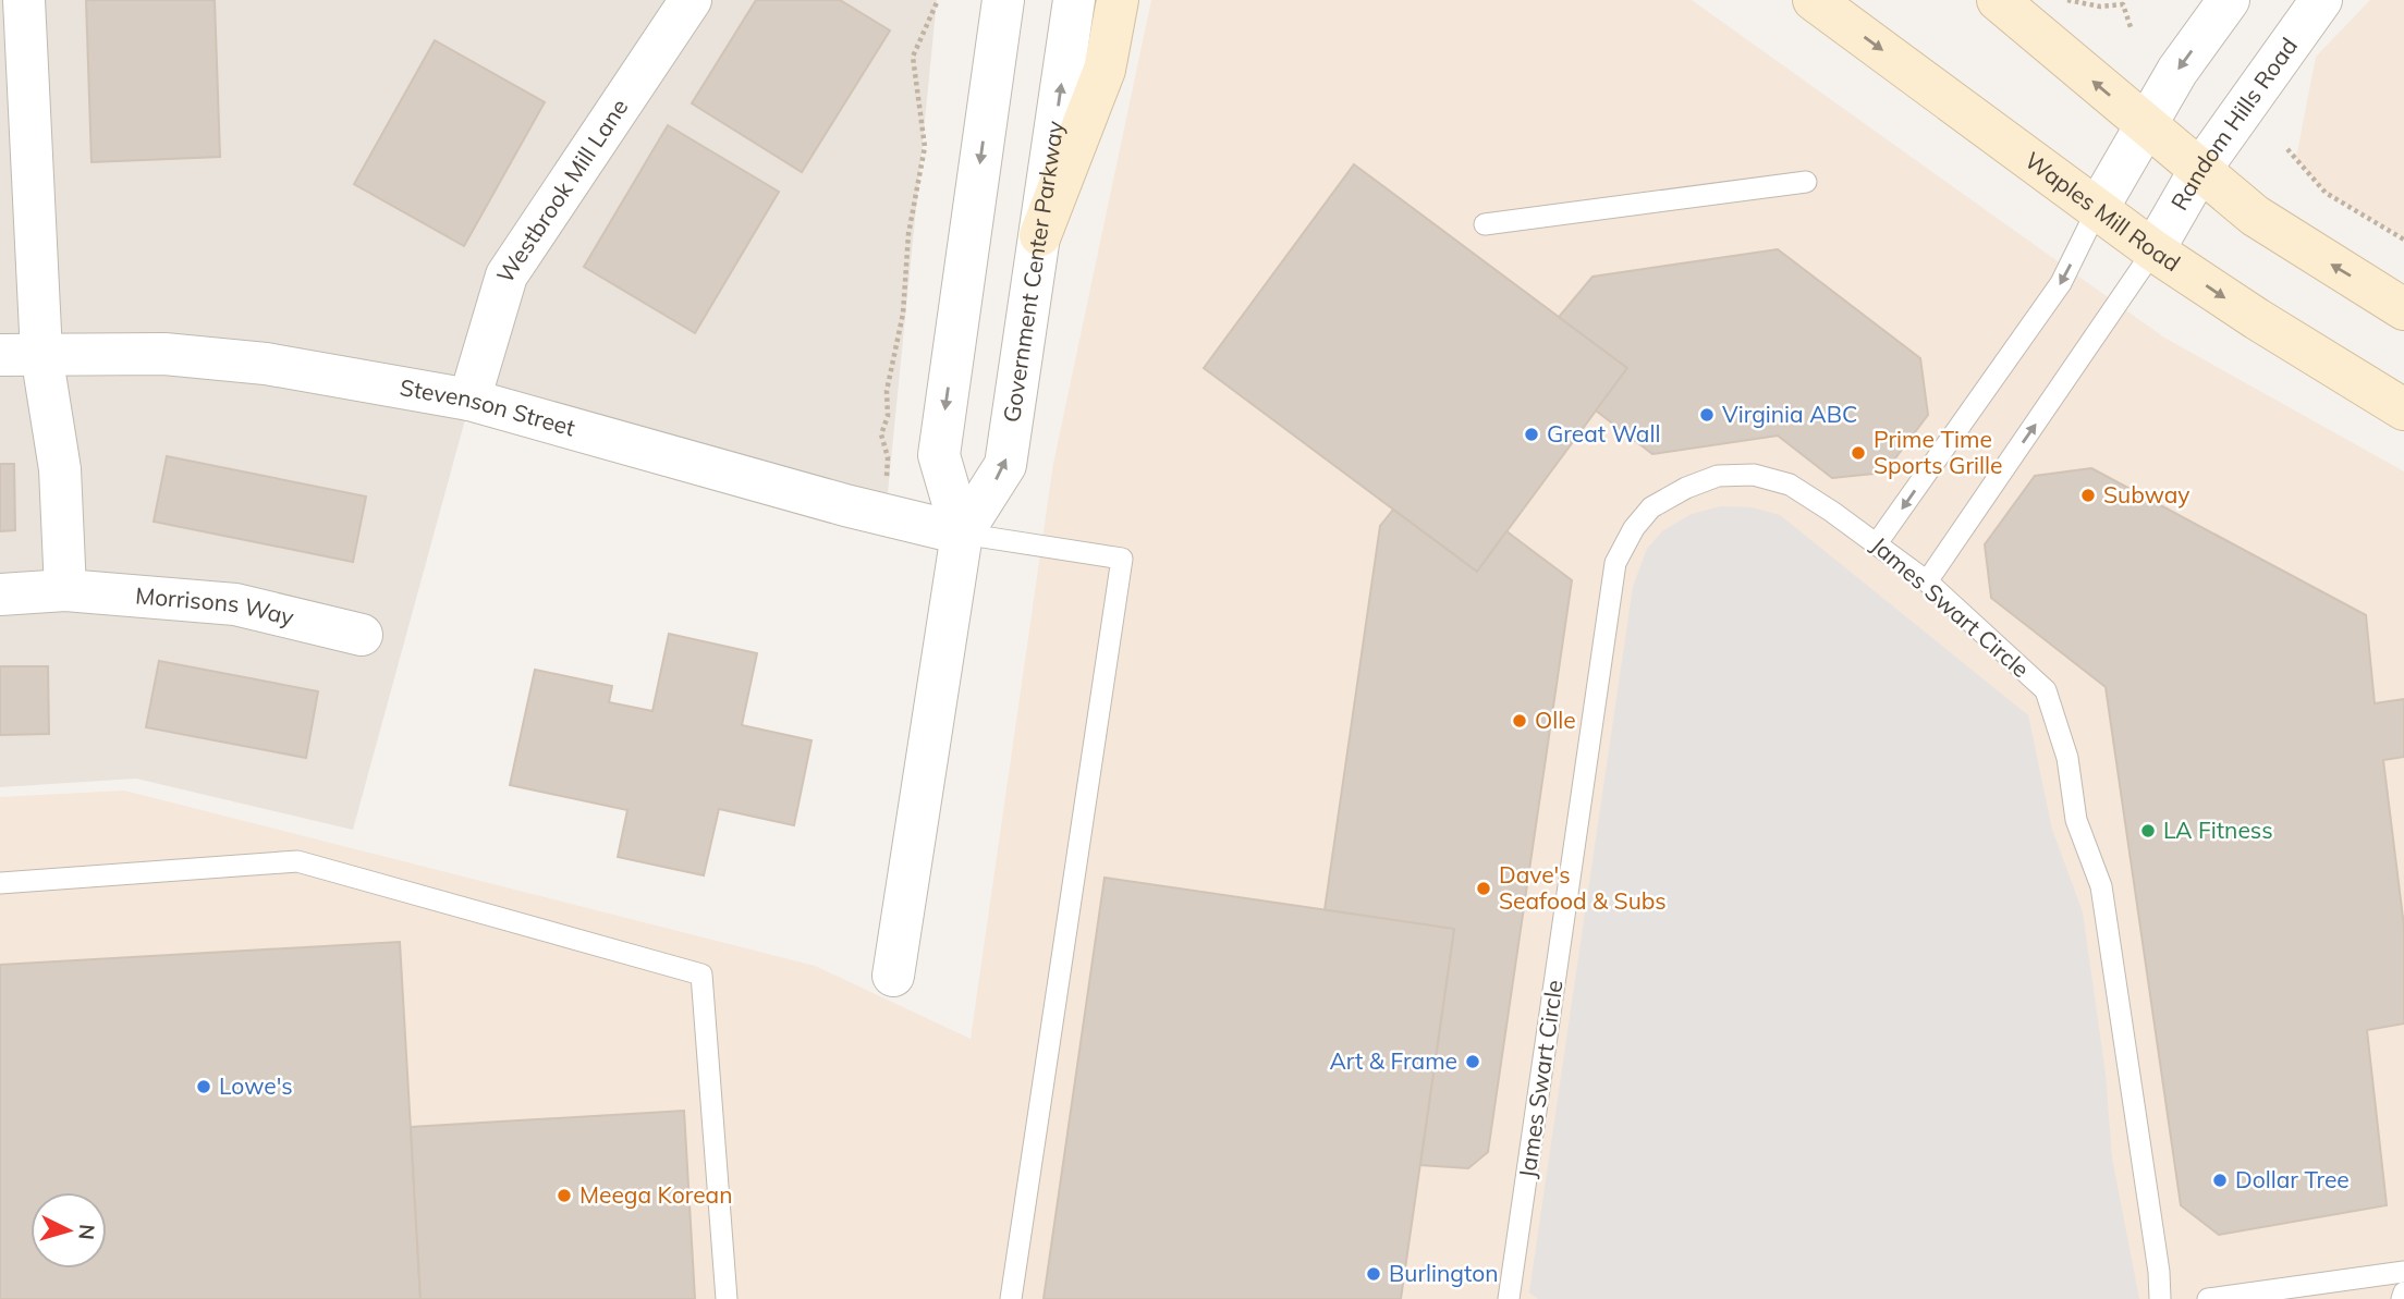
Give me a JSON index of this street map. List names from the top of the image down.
{
  "streets": {
    "main road": ["Waples Mill Road"],
    "street": [
      "Random Hills Road",
      "Westbrook Mill Lane",
      "Government Center Parkway",
      "Stevenson Street",
      "Morrisons Way"
    ],
    "lane": ["James Swart Circle"]
  },
  "crossings": [
    ["Random Hills Road", "Waples Mill Road"],
    ["Westbrook Mill Lane", "Stevenson Street"],
    ["Government Center Parkway", "Stevenson Street"]
  ],
  "places": [
    "Virginia ABC",
    "Great Wall",
    "Prime Time Sports Grille",
    "Subway",
    "Olle",
    "LA Fitness",
    "Dave's Seafood & Subs",
    "Art & Frame",
    "Lowe's",
    "Dollar Tree",
    "Meega Korean",
    "Burlington"
  ],
  "north": "right"
}
